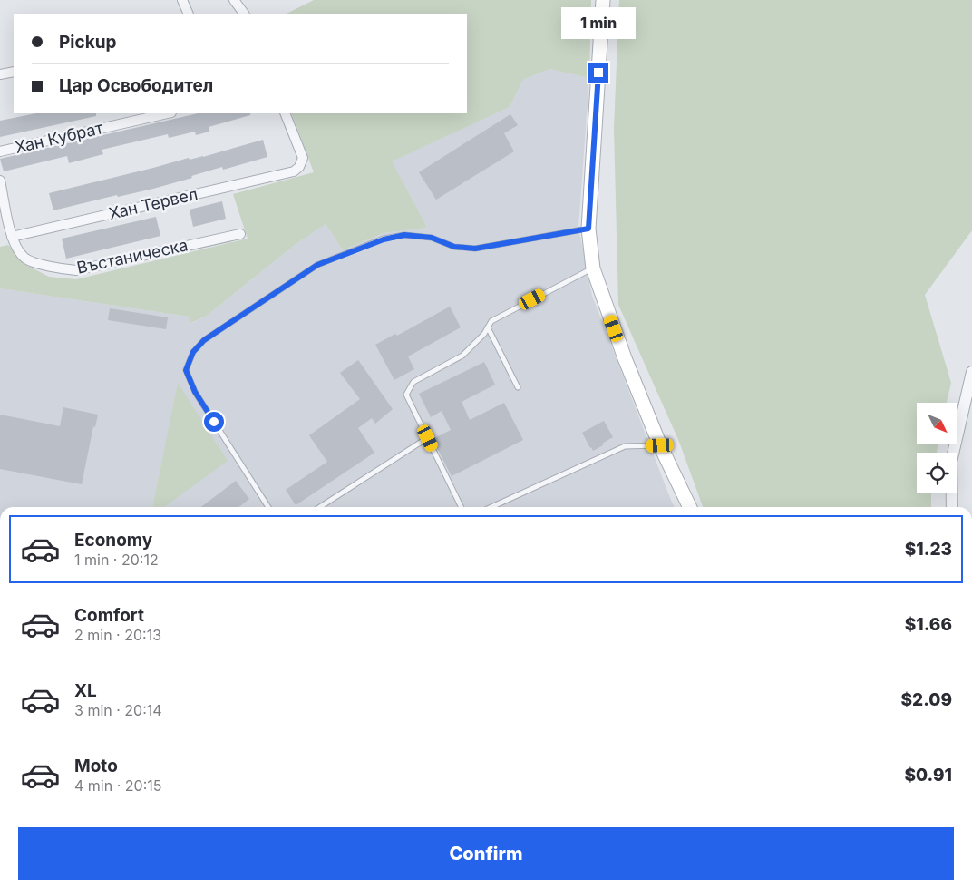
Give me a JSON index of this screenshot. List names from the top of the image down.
{
  "streets": {
    "street": ["Хан Кубрат", "Хан Тервел", "Въстаническа"]
  },
  "crossings": [
    ["Хан Тервел", "Въстаническа"]
  ],
  "north": "bottom right",
  "page": {
    "bubble": "1 min",
    "banner": ["Pickup", "Цар Освободител"],
    "list": [
      {
        "name": "Economy",
        "note": "1 min · 20:12",
        "value": "$1.23"
      },
      {
        "name": "Comfort",
        "note": "2 min · 20:13",
        "value": "$1.66"
      },
      {
        "name": "XL",
        "note": "3 min · 20:14",
        "value": "$2.09"
      },
      {
        "name": "Moto",
        "note": "4 min · 20:15",
        "value": "$0.91"
      }
    ],
    "buttons": "Confirm"
  }
}
